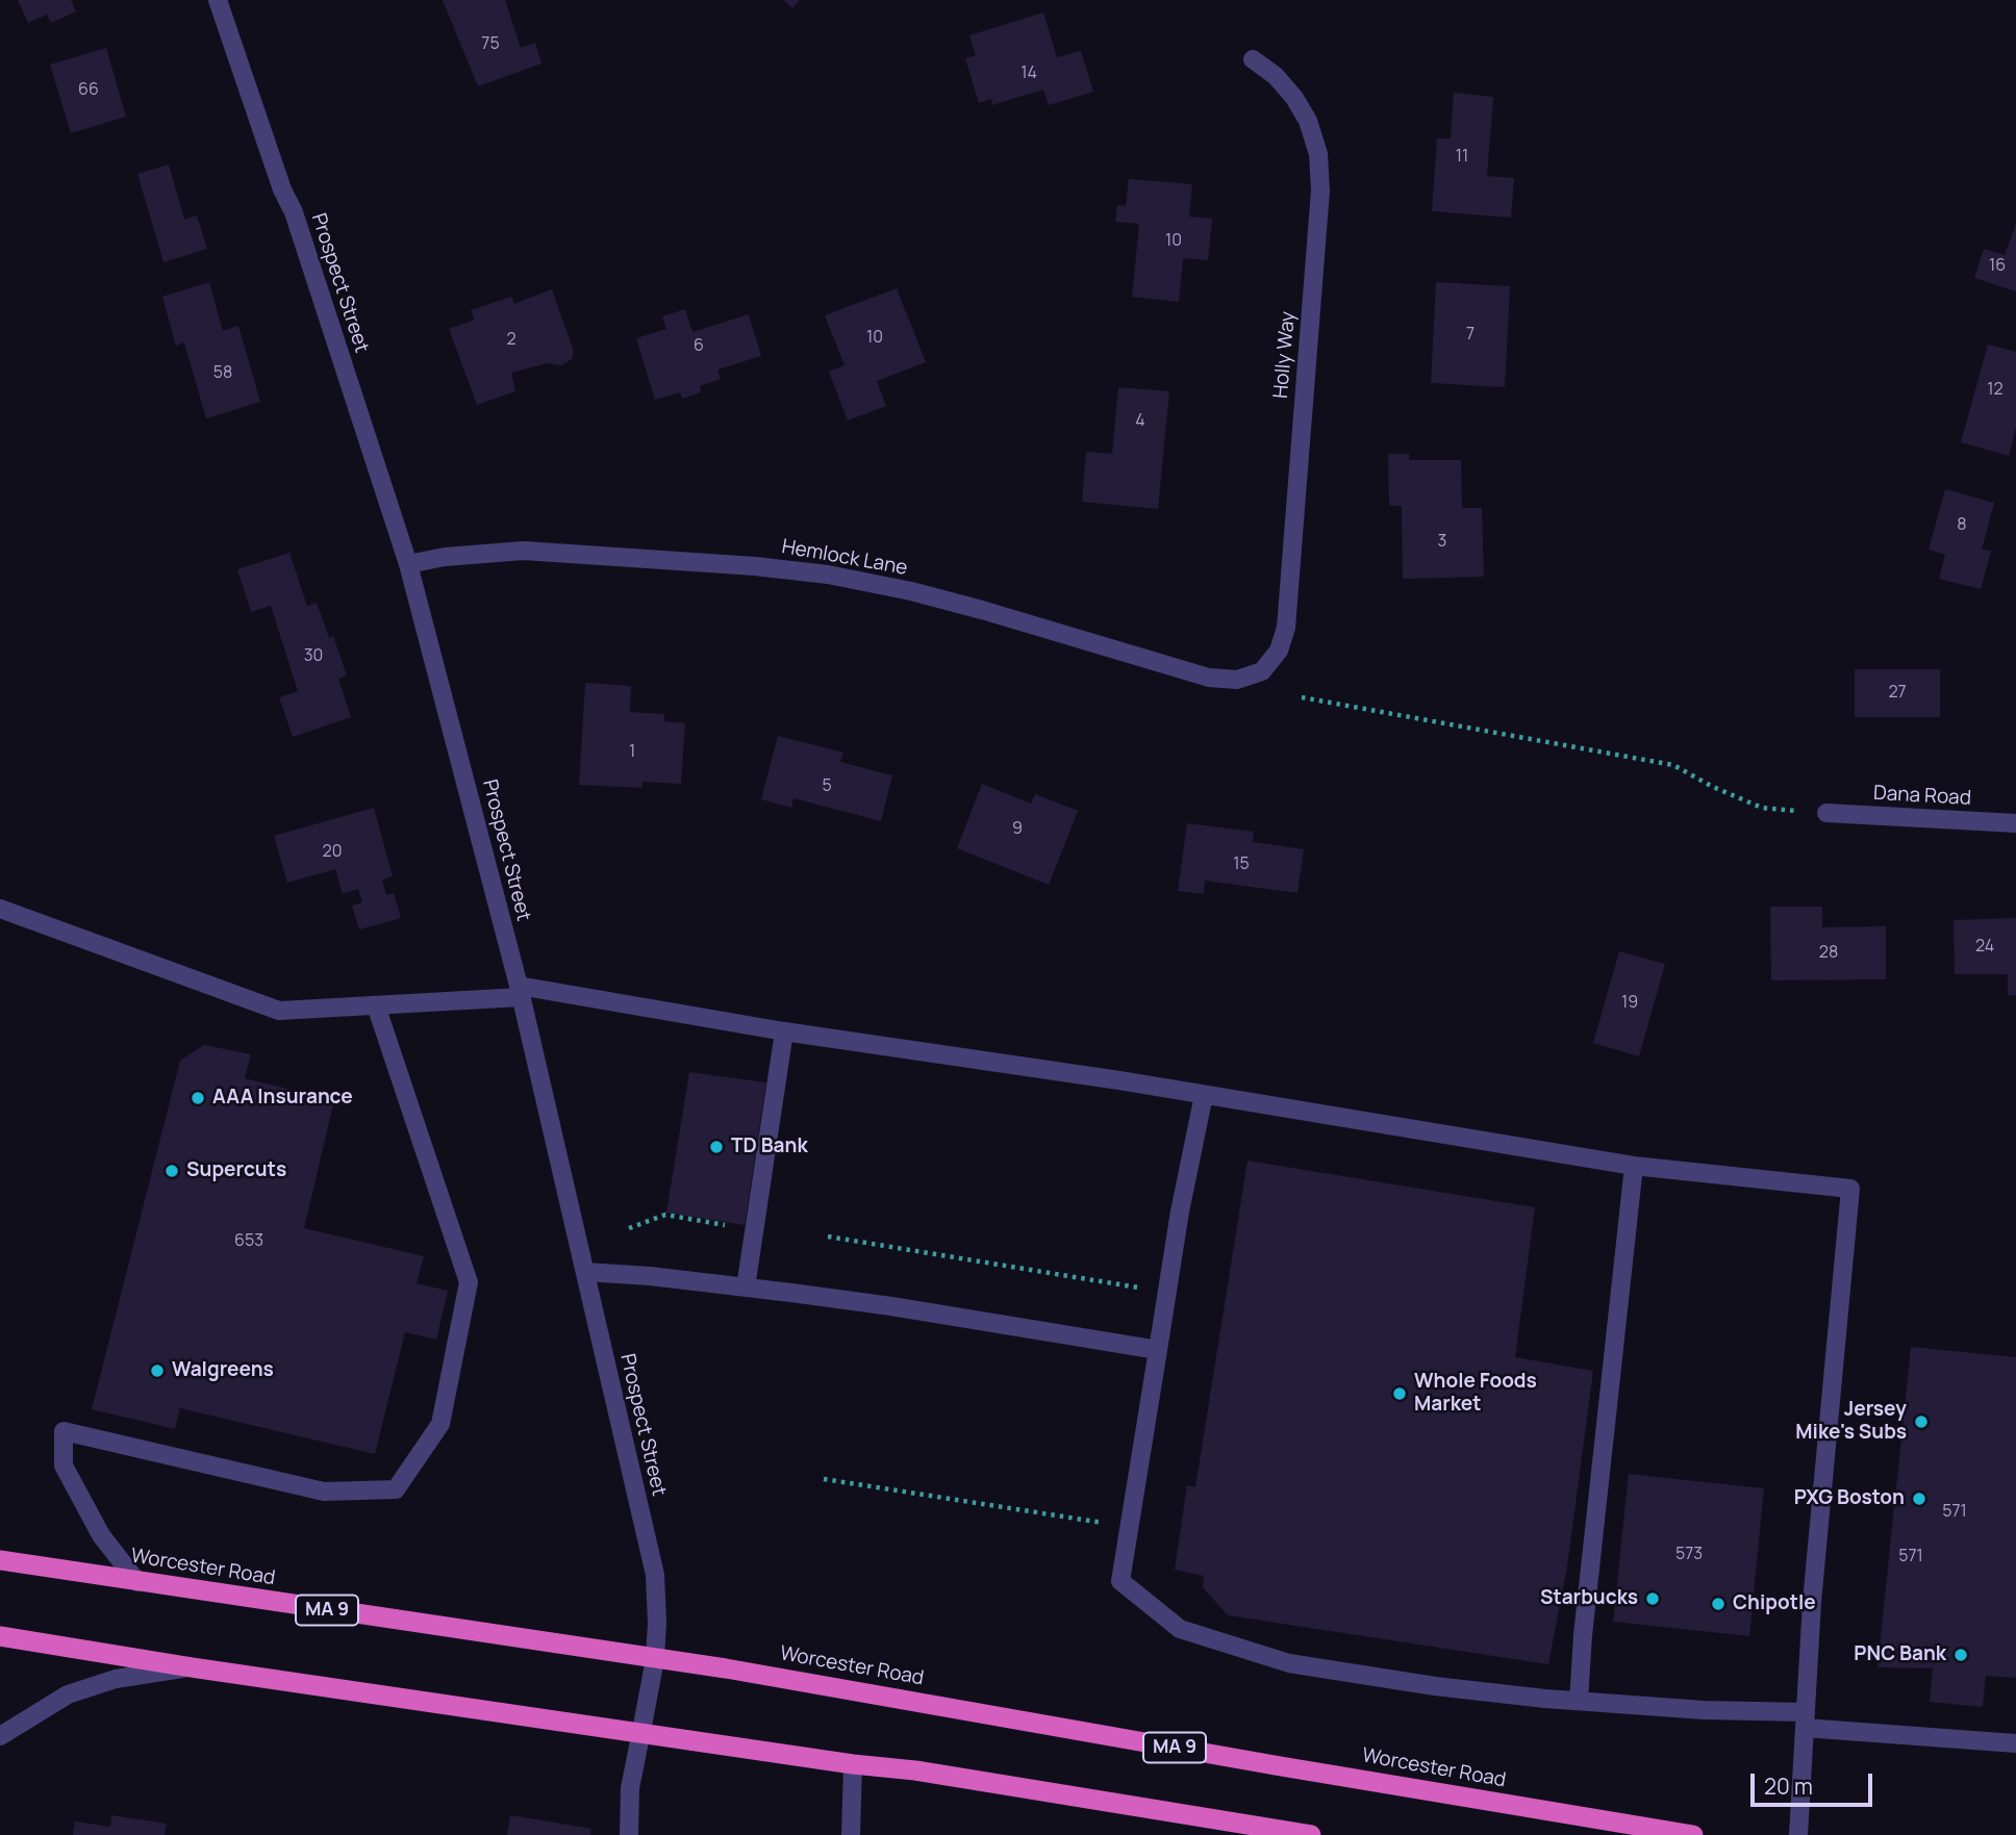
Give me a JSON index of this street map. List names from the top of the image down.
{
  "streets": {
    "highway": ["Worcester Road", "MA 9"],
    "street": [
      "Prospect Street",
      "Holly Way",
      "Hemlock Lane",
      "Dana Road"
    ]
  },
  "crossings": [
    ["Prospect Street", "Hemlock Lane"],
    ["Prospect Street", "Worcester Road"],
    ["Holly Way", "Hemlock Lane"]
  ],
  "places": [
    "AAA Insurance",
    "TD Bank",
    "Supercuts",
    "Walgreens",
    "Whole Foods Market",
    "Jersey Mike's Subs",
    "PXG Boston",
    "Starbucks",
    "Chipotle",
    "PNC Bank"
  ],
  "house_numbers": [
    "75",
    "14",
    "66",
    "11",
    "10",
    "16",
    "7",
    "10",
    "2",
    "6",
    "58",
    "12",
    "4",
    "8",
    "3",
    "30",
    "27",
    "1",
    "5",
    "9",
    "20",
    "15",
    "24",
    "28",
    "19",
    "653",
    "571",
    "573",
    "571"
  ],
  "scale_bar": "20 m"
}
